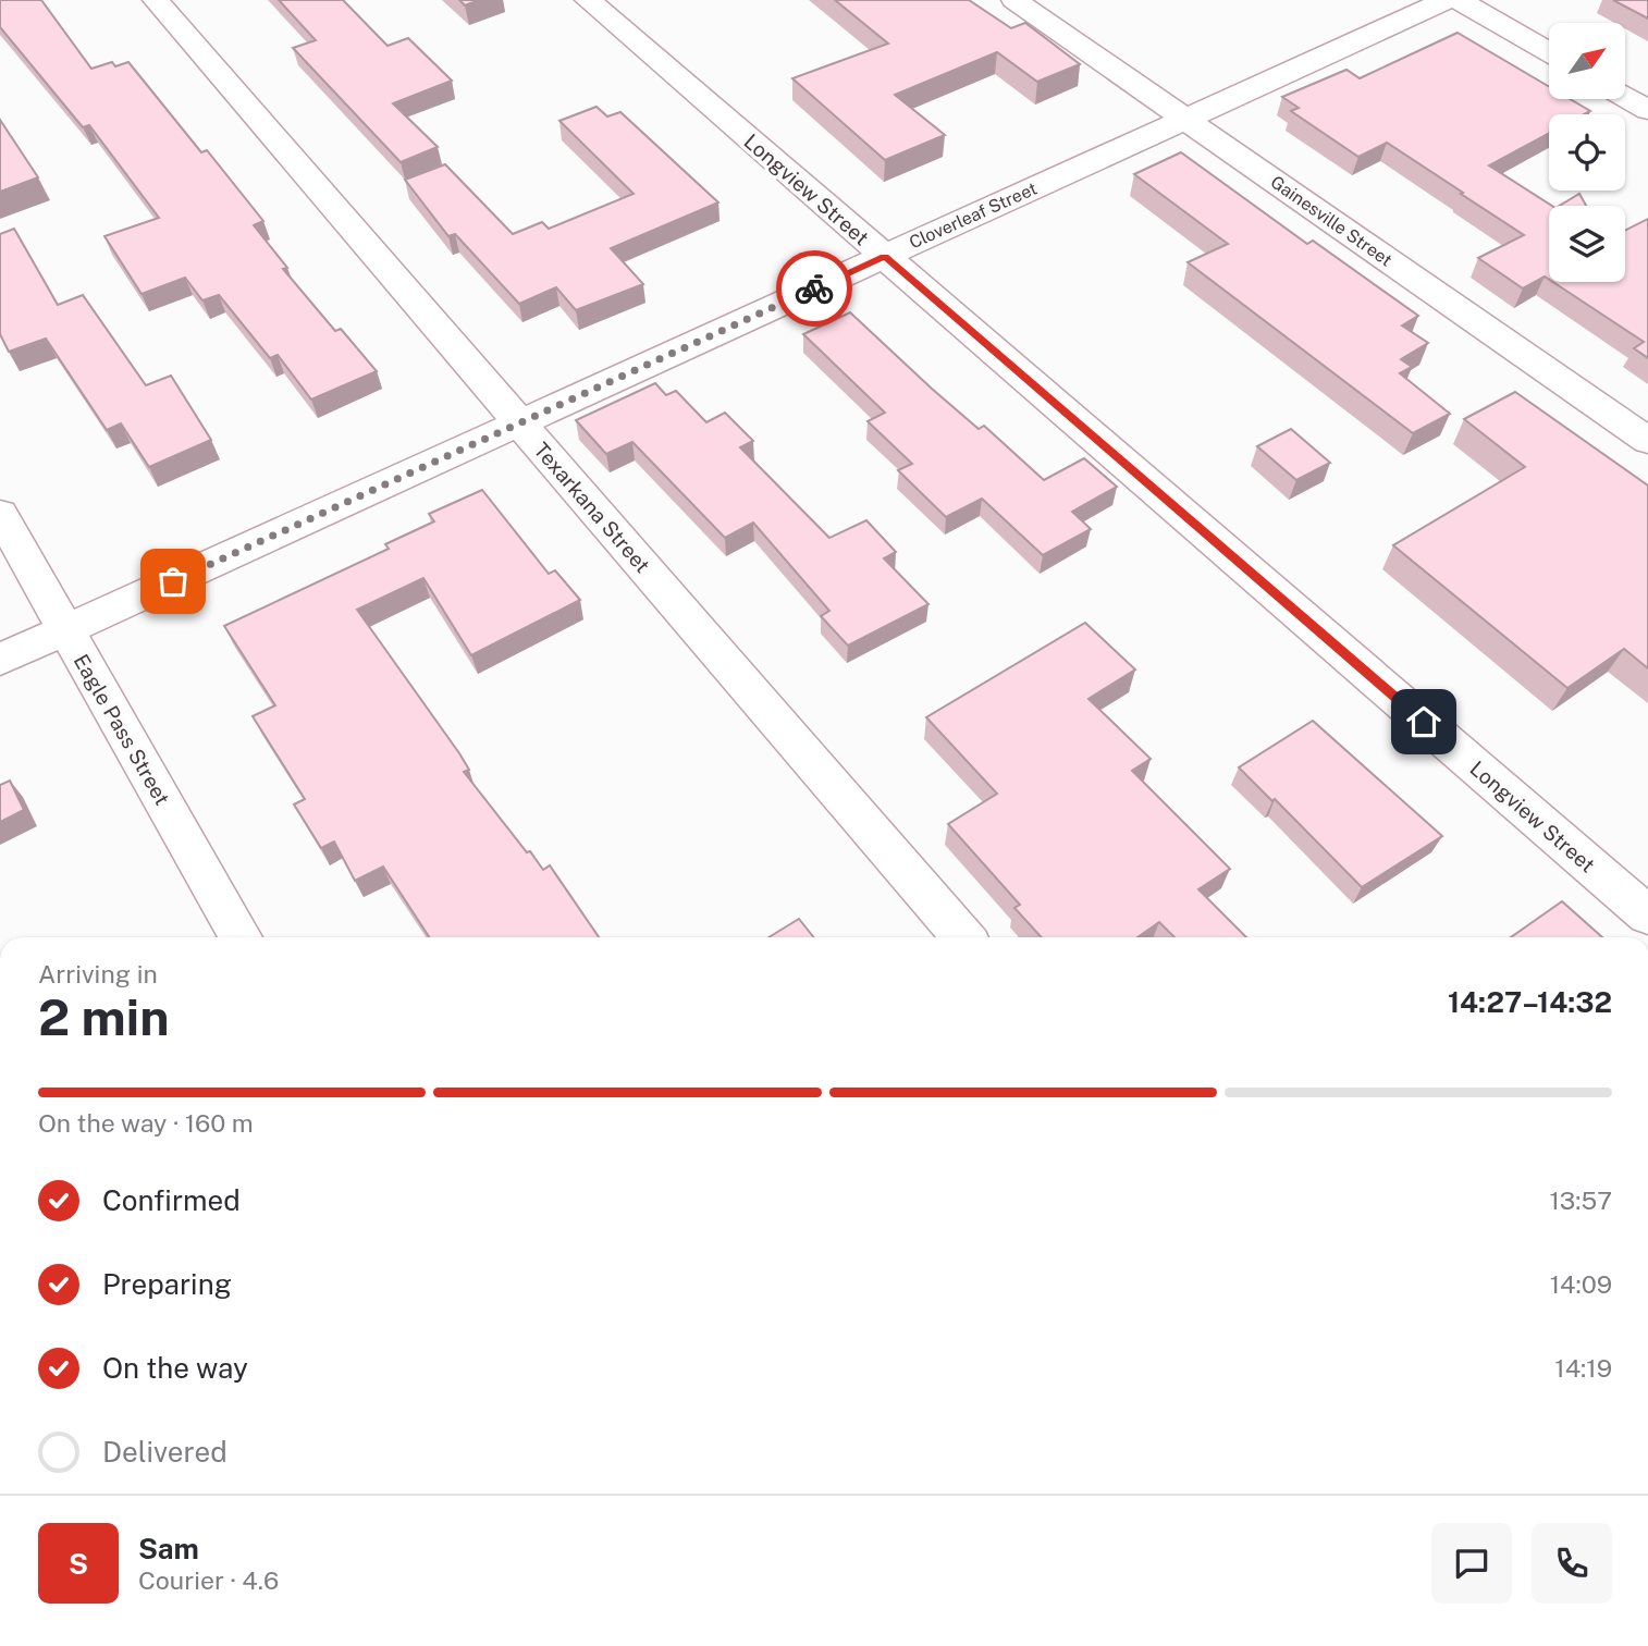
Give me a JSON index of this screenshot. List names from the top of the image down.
{
  "streets": {
    "street": [
      "Longview Street",
      "Cloverleaf Street",
      "Gainesville Street",
      "Texarkana Street",
      "Eagle Pass Street"
    ]
  },
  "crossings": [
    ["Longview Street", "Cloverleaf Street"],
    ["Cloverleaf Street", "Gainesville Street"],
    ["Cloverleaf Street", "Texarkana Street"],
    ["Cloverleaf Street", "Eagle Pass Street"]
  ],
  "north": "top right",
  "page": {
    "heading": ["2 min", "Arriving in", "14:27–14:32"],
    "panel": ["Sam", "Courier · 4.6"],
    "bar": "On the way · 160 m",
    "list": [
      ["Confirmed", "13:57"],
      ["Preparing", "14:09"],
      ["On the way", "14:19"],
      "Delivered"
    ],
    "round": "S"
  }
}
